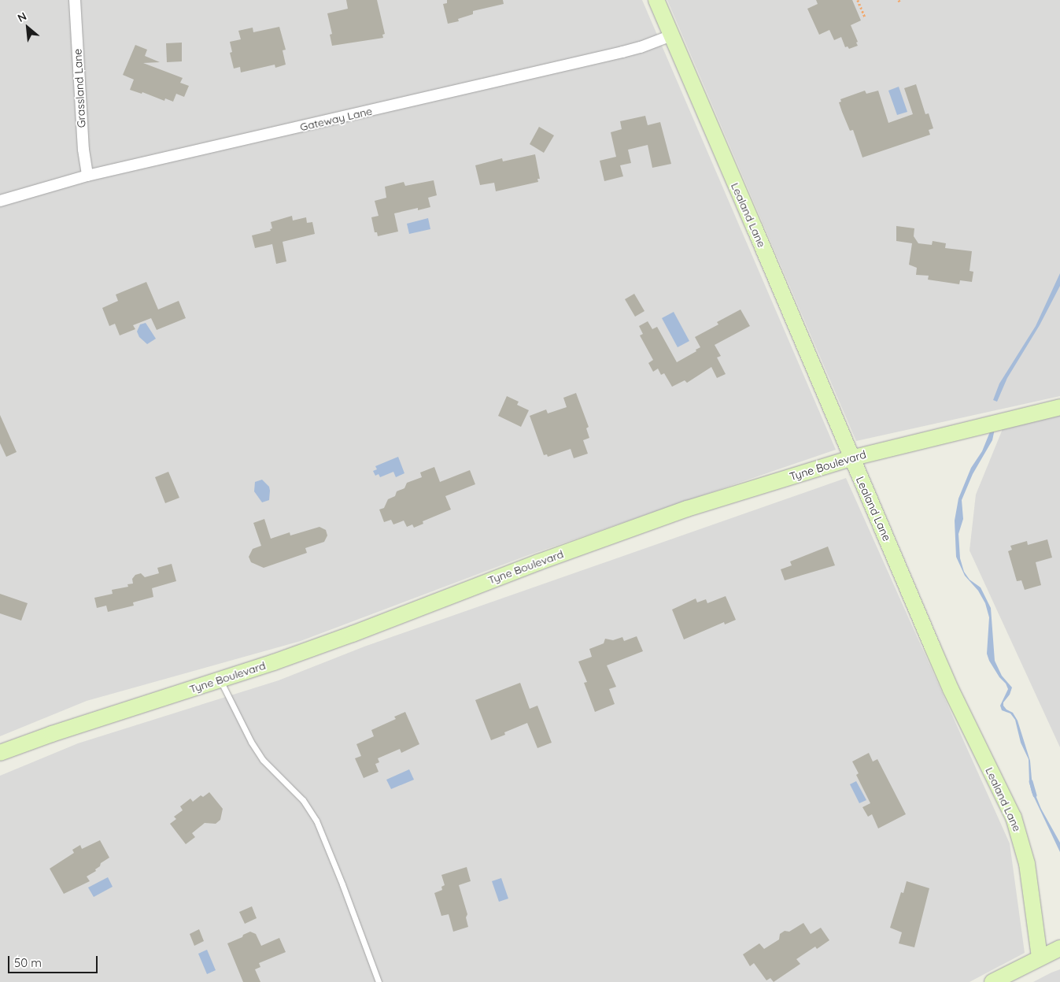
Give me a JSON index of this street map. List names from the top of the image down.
{
  "streets": {
    "street": [
      "Grassland Lane",
      "Gateway Lane",
      "Lealand Lane",
      "Tyne Boulevard"
    ]
  },
  "crossings": [
    ["Grassland Lane", "Gateway Lane"],
    ["Gateway Lane", "Lealand Lane"],
    ["Lealand Lane", "Tyne Boulevard"]
  ],
  "scale_bar": "50 m",
  "north": "top left"
}
